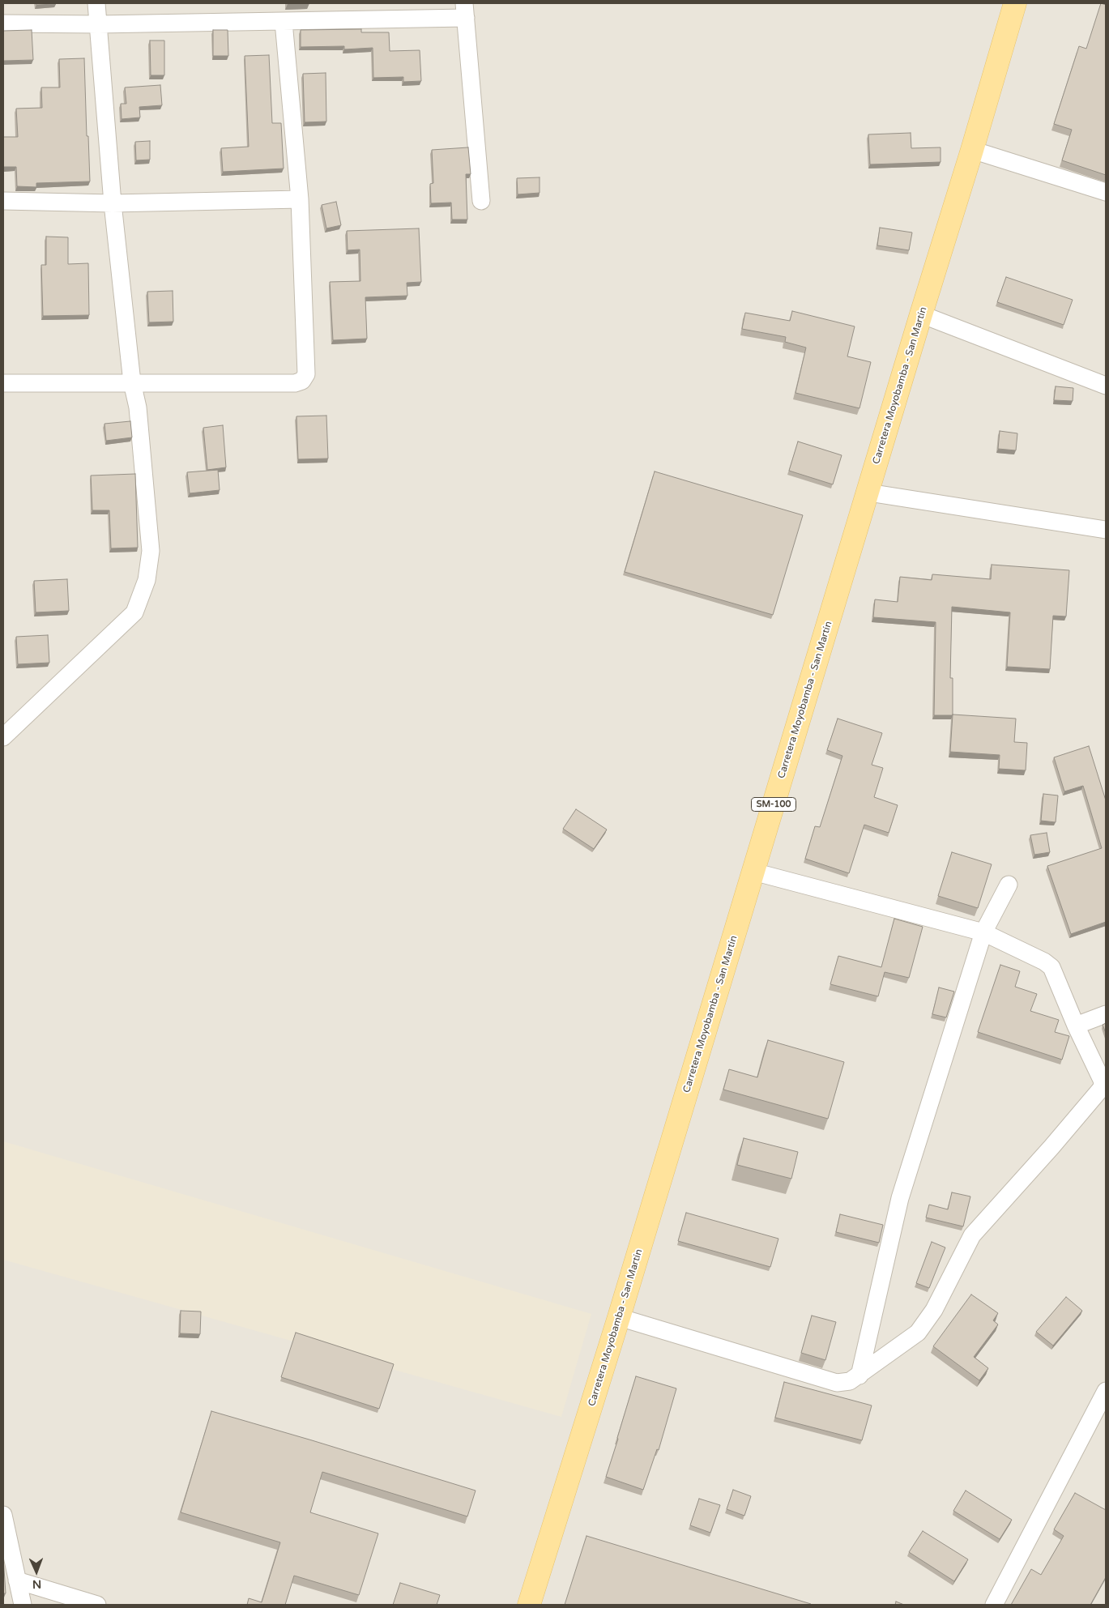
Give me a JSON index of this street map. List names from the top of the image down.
{
  "streets": {
    "main road": ["Carretera Moyobamba - San Martín", "SM-100"]
  },
  "north": "bottom"
}
